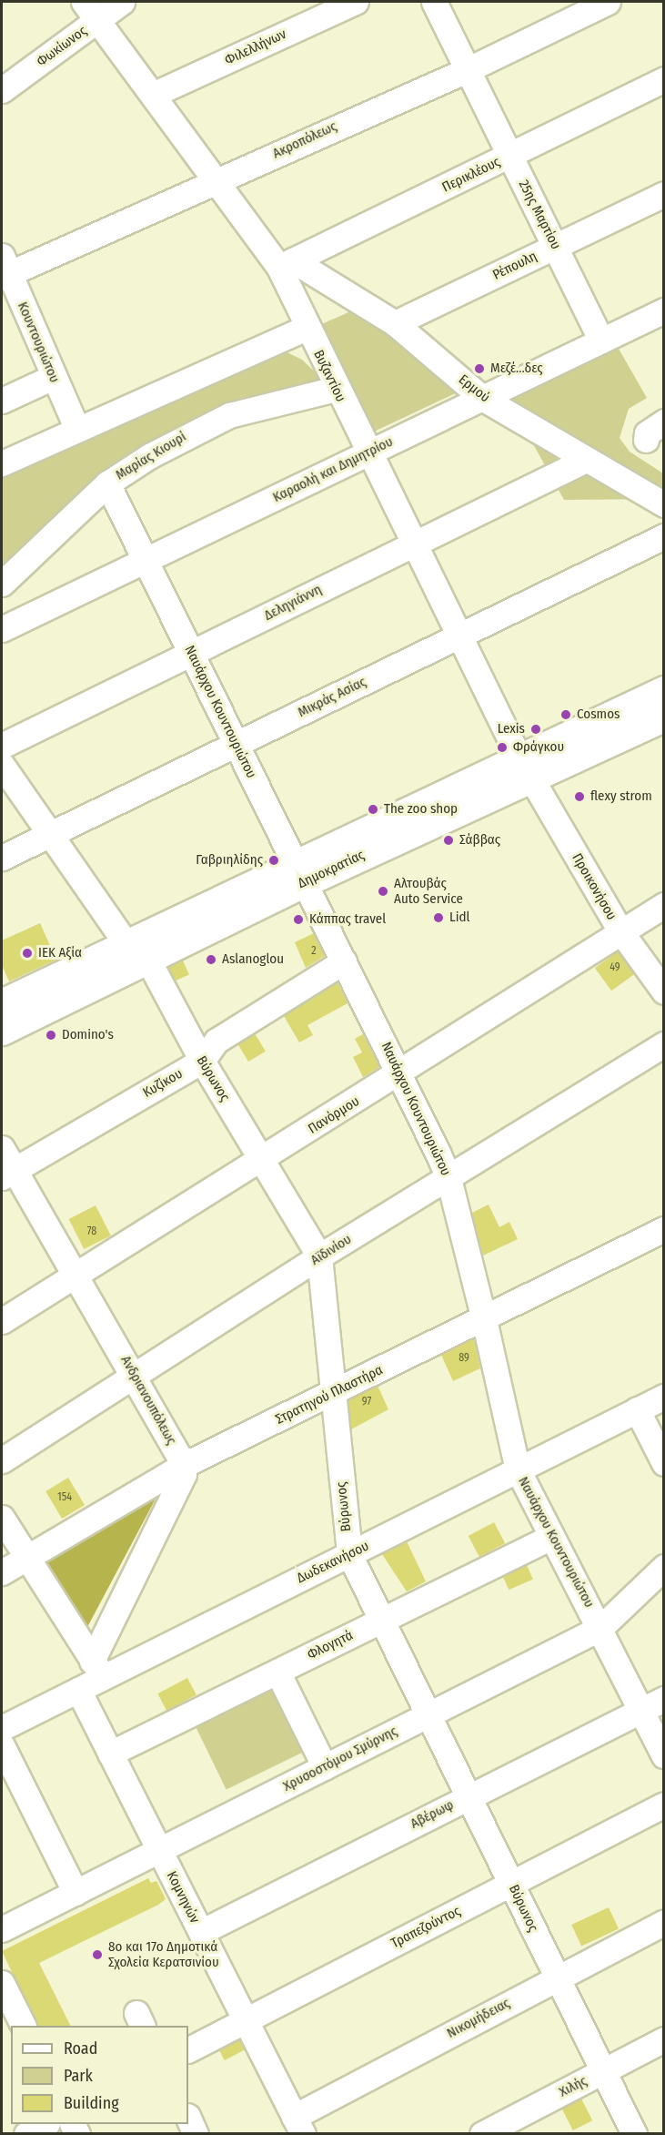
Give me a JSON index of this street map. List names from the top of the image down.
{
  "streets": {
    "main road": ["Δημοκρατίας"],
    "street": [
      "Φωκίωνος",
      "Φιλελλήνων",
      "Ακροπόλεως",
      "Περικλέους",
      "25ης Μαρτίου",
      "Ρέπουλη",
      "Κουντουριώτου",
      "Βυζαντίου",
      "Ερμού",
      "Μαρίας Κιουρί",
      "Καραολή και Δημητρίου",
      "Δεληγιάννη",
      "Μικράς Ασίας",
      "Ναυάρχου Κουντουριώτου",
      "Προικονήσου",
      "Βύρωνος",
      "Κυζίκου",
      "Πανόρμου",
      "Αϊδινίου",
      "Στρατηγού Πλαστήρα",
      "Ανδριανουπόλεως",
      "Δωδεκανήσου",
      "Φλογητά",
      "Χρυσοστόμου Σμύρνης",
      "Αβέρωφ",
      "Κομνηνών",
      "Τραπεζούντος",
      "Νικομήδειας",
      "Χιλής"
    ]
  },
  "crossings": [
    ["Φωκίωνος", "Βυζαντίου"],
    ["Φιλελλήνων", "Βυζαντίου"],
    ["Ακροπόλεως", "25ης Μαρτίου"],
    ["Ακροπόλεως", "Κουντουριώτου"],
    ["Ακροπόλεως", "Βυζαντίου"],
    ["Περικλέους", "25ης Μαρτίου"],
    ["Περικλέους", "Βυζαντίου"],
    ["Περικλέους", "Ερμού"],
    ["25ης Μαρτίου", "Ρέπουλη"],
    ["25ης Μαρτίου", "Καραολή και Δημητρίου"],
    ["Ρέπουλη", "Ερμού"],
    ["Βυζαντίου", "Ερμού"],
    ["Βυζαντίου", "Μαρίας Κιουρί"],
    ["Βυζαντίου", "Καραολή και Δημητρίου"],
    ["Βυζαντίου", "Δεληγιάννη"],
    ["Βυζαντίου", "Μικράς Ασίας"],
    ["Βυζαντίου", "Δημοκρατίας"],
    ["Βυζαντίου", "Προικονήσου"],
    ["Ερμού", "Καραολή και Δημητρίου"],
    ["Ερμού", "Δεληγιάννη"],
    ["Μαρίας Κιουρί", "Ναυάρχου Κουντουριώτου"],
    ["Καραολή και Δημητρίου", "Ναυάρχου Κουντουριώτου"],
    ["Δεληγιάννη", "Ναυάρχου Κουντουριώτου"],
    ["Μικράς Ασίας", "Ναυάρχου Κουντουριώτου"],
    ["Μικράς Ασίας", "Βύρωνος"],
    ["Ναυάρχου Κουντουριώτου", "Δημοκρατίας"],
    ["Ναυάρχου Κουντουριώτου", "Κυζίκου"],
    ["Ναυάρχου Κουντουριώτου", "Πανόρμου"],
    ["Ναυάρχου Κουντουριώτου", "Αϊδινίου"],
    ["Ναυάρχου Κουντουριώτου", "Στρατηγού Πλαστήρα"],
    ["Ναυάρχου Κουντουριώτου", "Δωδεκανήσου"],
    ["Ναυάρχου Κουντουριώτου", "Φλογητά"],
    ["Ναυάρχου Κουντουριώτου", "Χρυσοστόμου Σμύρνης"],
    ["Ναυάρχου Κουντουριώτου", "Αβέρωφ"],
    ["Δημοκρατίας", "Προικονήσου"],
    ["Δημοκρατίας", "Βύρωνος"],
    ["Προικονήσου", "Πανόρμου"],
    ["Βύρωνος", "Κυζίκου"],
    ["Βύρωνος", "Πανόρμου"],
    ["Βύρωνος", "Αϊδινίου"],
    ["Βύρωνος", "Στρατηγού Πλαστήρα"],
    ["Βύρωνος", "Δωδεκανήσου"],
    ["Βύρωνος", "Φλογητά"],
    ["Βύρωνος", "Χρυσοστόμου Σμύρνης"],
    ["Βύρωνος", "Αβέρωφ"],
    ["Βύρωνος", "Τραπεζούντος"],
    ["Βύρωνος", "Νικομήδειας"],
    ["Βύρωνος", "Χιλής"],
    ["Κυζίκου", "Ανδριανουπόλεως"],
    ["Πανόρμου", "Ανδριανουπόλεως"],
    ["Αϊδινίου", "Ανδριανουπόλεως"],
    ["Στρατηγού Πλαστήρα", "Ανδριανουπόλεως"],
    ["Δωδεκανήσου", "Κομνηνών"],
    ["Φλογητά", "Κομνηνών"],
    ["Χρυσοστόμου Σμύρνης", "Κομνηνών"],
    ["Αβέρωφ", "Κομνηνών"],
    ["Κομνηνών", "Τραπεζούντος"],
    ["Κομνηνών", "Νικομήδειας"]
  ],
  "places": [
    "Μεζέ...δες",
    "Cosmos",
    "Lexis",
    "Φράγκου",
    "flexy strom",
    "The zoo shop",
    "Σάββας",
    "Γαβριηλίδης",
    "Αλτουβάς Auto Service",
    "Lidl",
    "Κάππας travel",
    "ΙΕΚ Αξία",
    "Aslanoglou",
    "Domino's",
    "8ο και 17ο Δημοτικά Σχολεία Κερατσινίου"
  ],
  "house_numbers": [
    "2",
    "49",
    "78",
    "89",
    "97",
    "154"
  ],
  "legend": ["Road", "Park", "Building"]
}
